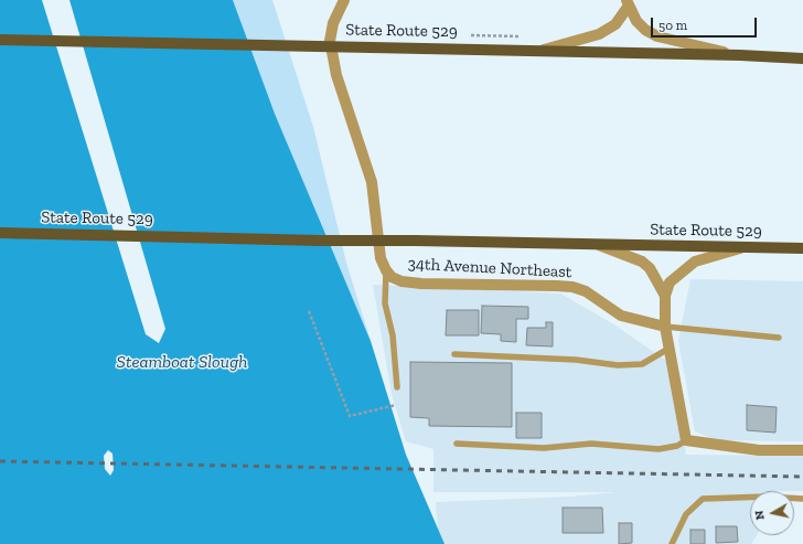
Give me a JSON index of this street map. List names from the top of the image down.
{
  "streets": {
    "main road": ["State Route 529"],
    "street": ["34th Avenue Northeast"]
  },
  "water": ["Steamboat Slough"],
  "scale_bar": "50 m",
  "north": "left"
}
